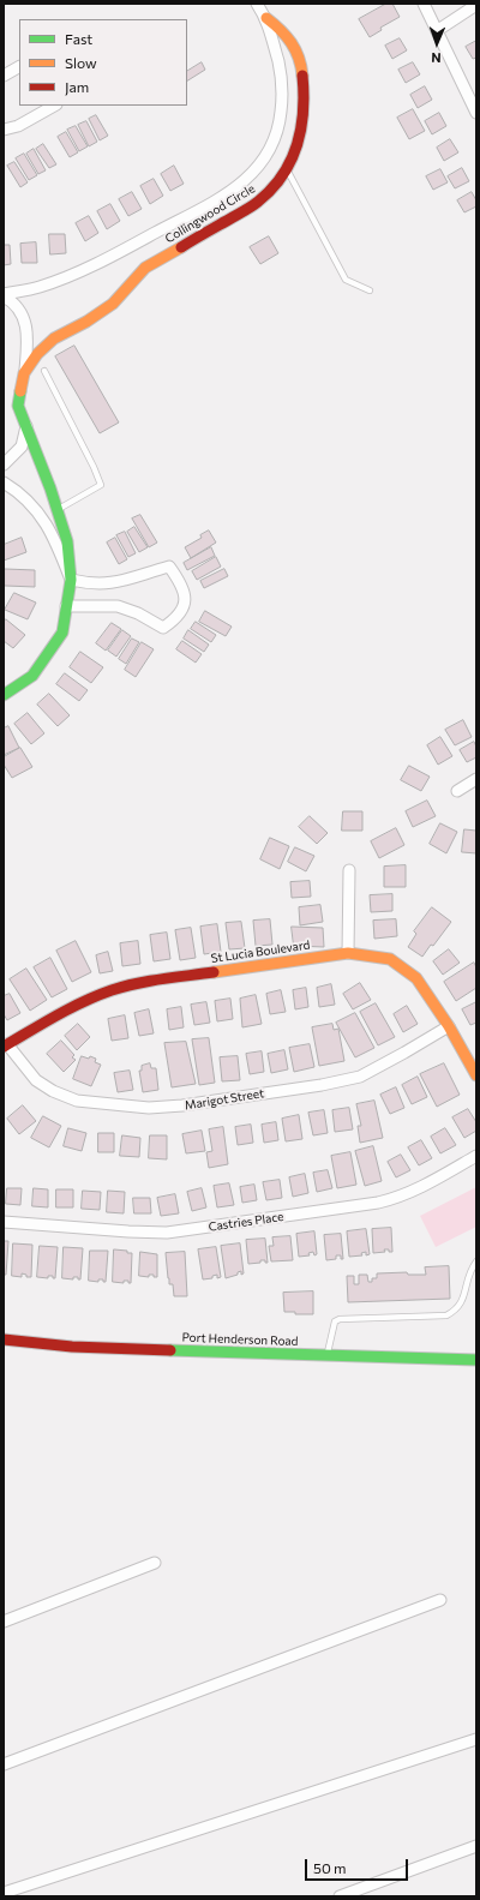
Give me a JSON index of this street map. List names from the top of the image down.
{
  "streets": {
    "street": [
      "Collingwood Circle",
      "St Lucia Boulevard",
      "Marigot Street",
      "Castries Place",
      "Port Henderson Road"
    ]
  },
  "crossings": [
    ["St Lucia Boulevard", "Marigot Street"]
  ],
  "legend": ["Fast", "Slow", "Jam"],
  "scale_bar": "50 m",
  "north": "bottom"
}
